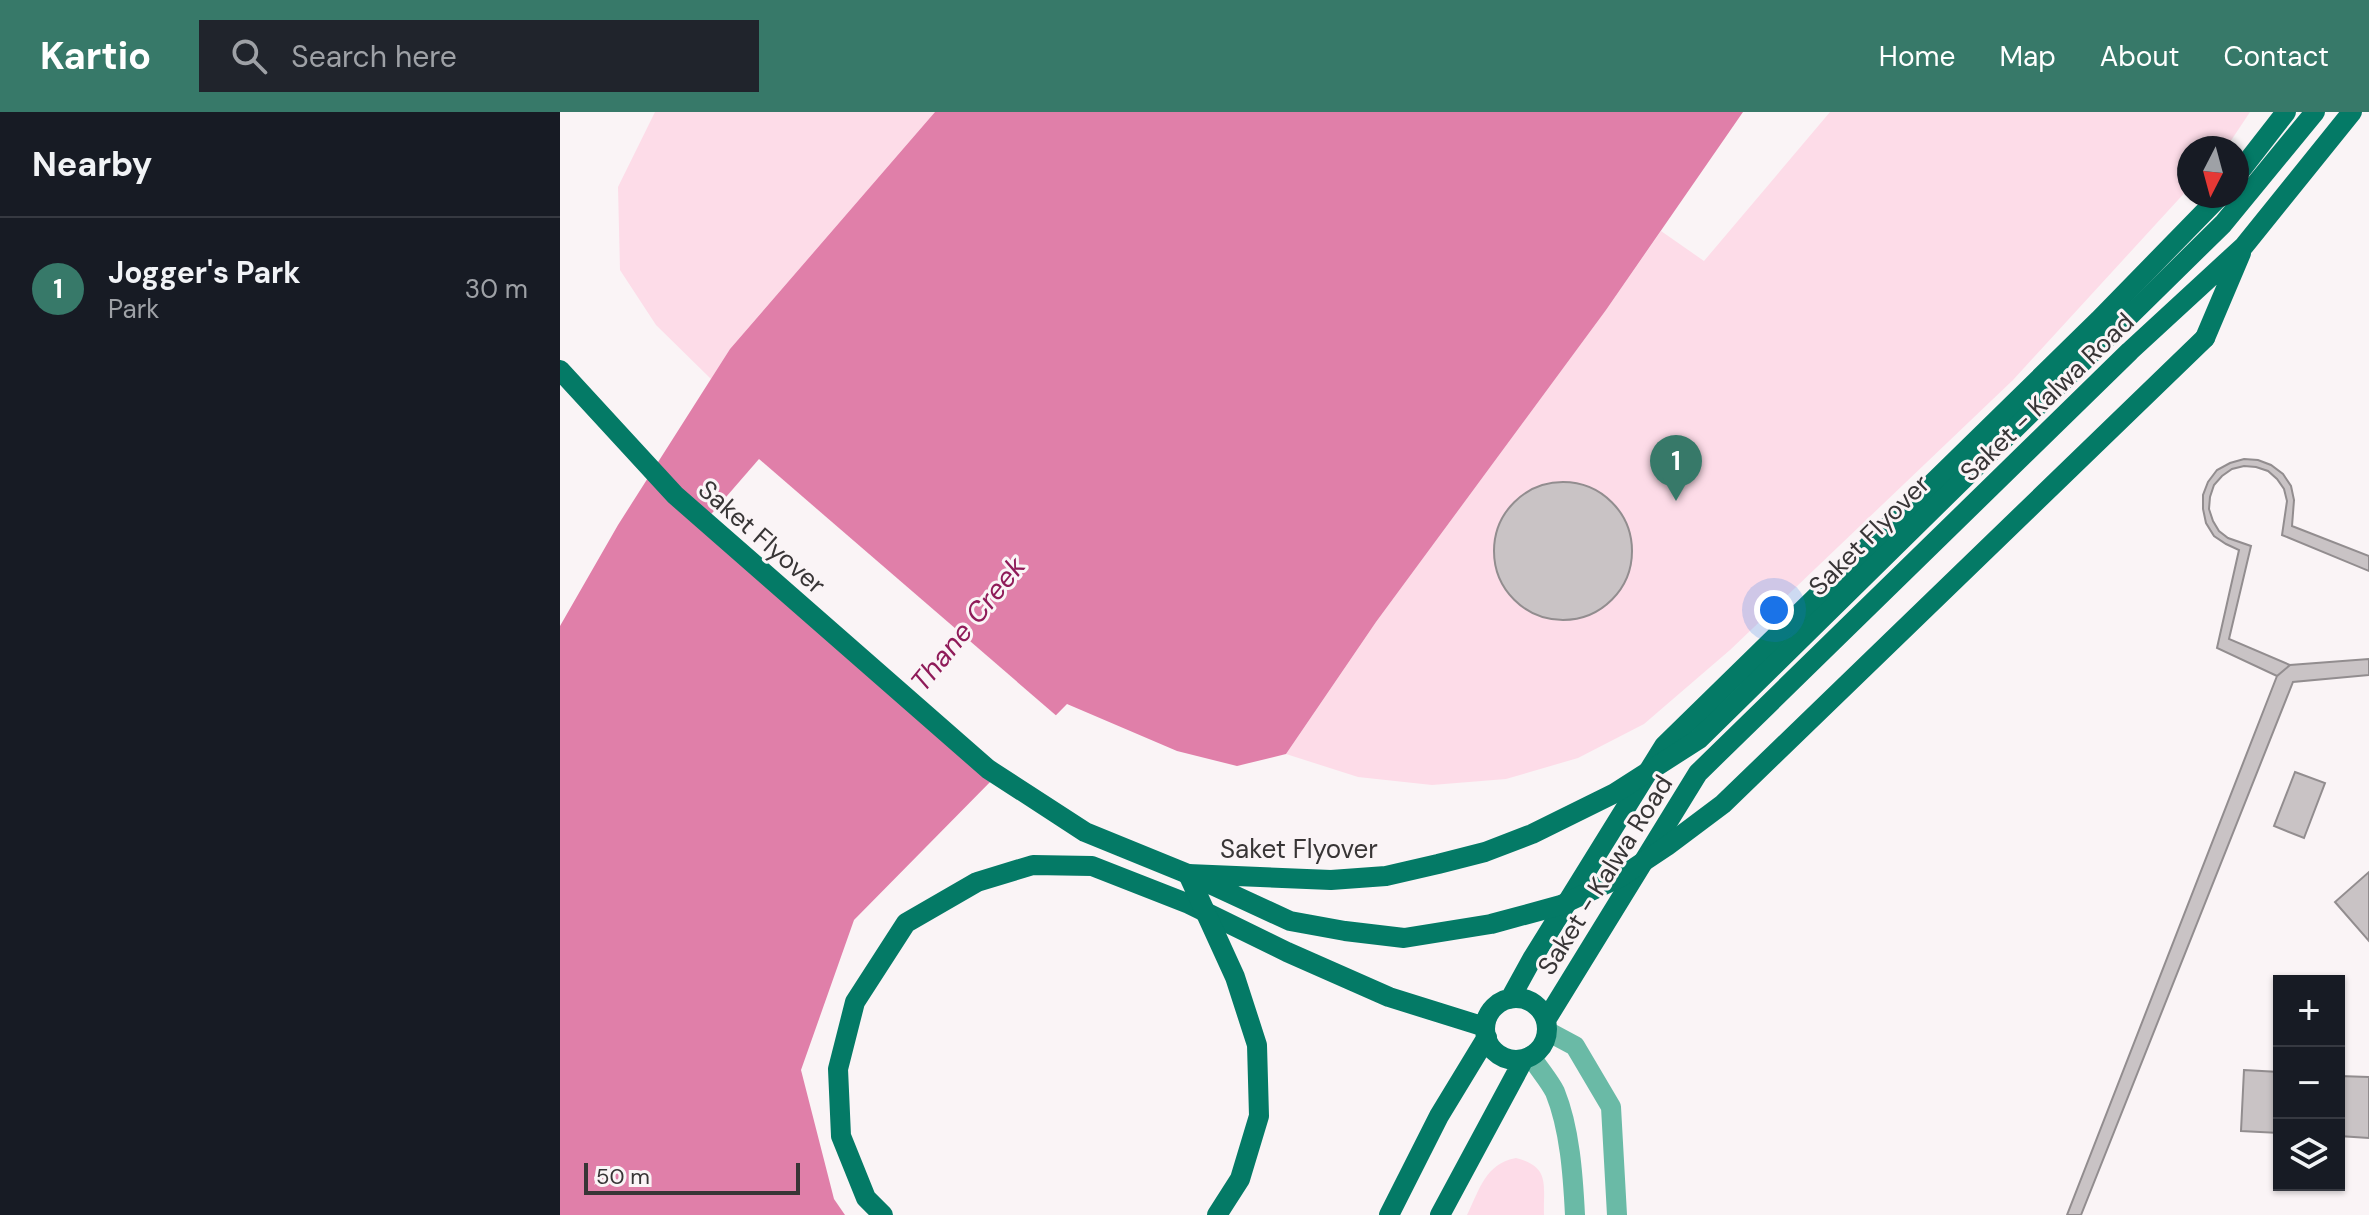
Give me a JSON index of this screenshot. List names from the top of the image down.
{
  "streets": {
    "main road": ["Saket - Kalwa Road", "Saket Flyover"]
  },
  "crossings": [
    ["Saket - Kalwa Road", "Saket Flyover"]
  ],
  "water": ["Thane Creek"],
  "scale_bar": "50 m",
  "north": "bottom",
  "page": {
    "header": "Kartio",
    "search": "Search here",
    "nav": [
      "Home",
      "Map",
      "About",
      "Contact"
    ],
    "heading": "Nearby",
    "list": [
      {
        "mark": "1",
        "name": "Jogger's Park",
        "note": "Park",
        "value": "30 m"
      }
    ],
    "pins": "1",
    "map_buttons": ["+", "−"],
    "scale": "50 m"
  }
}
